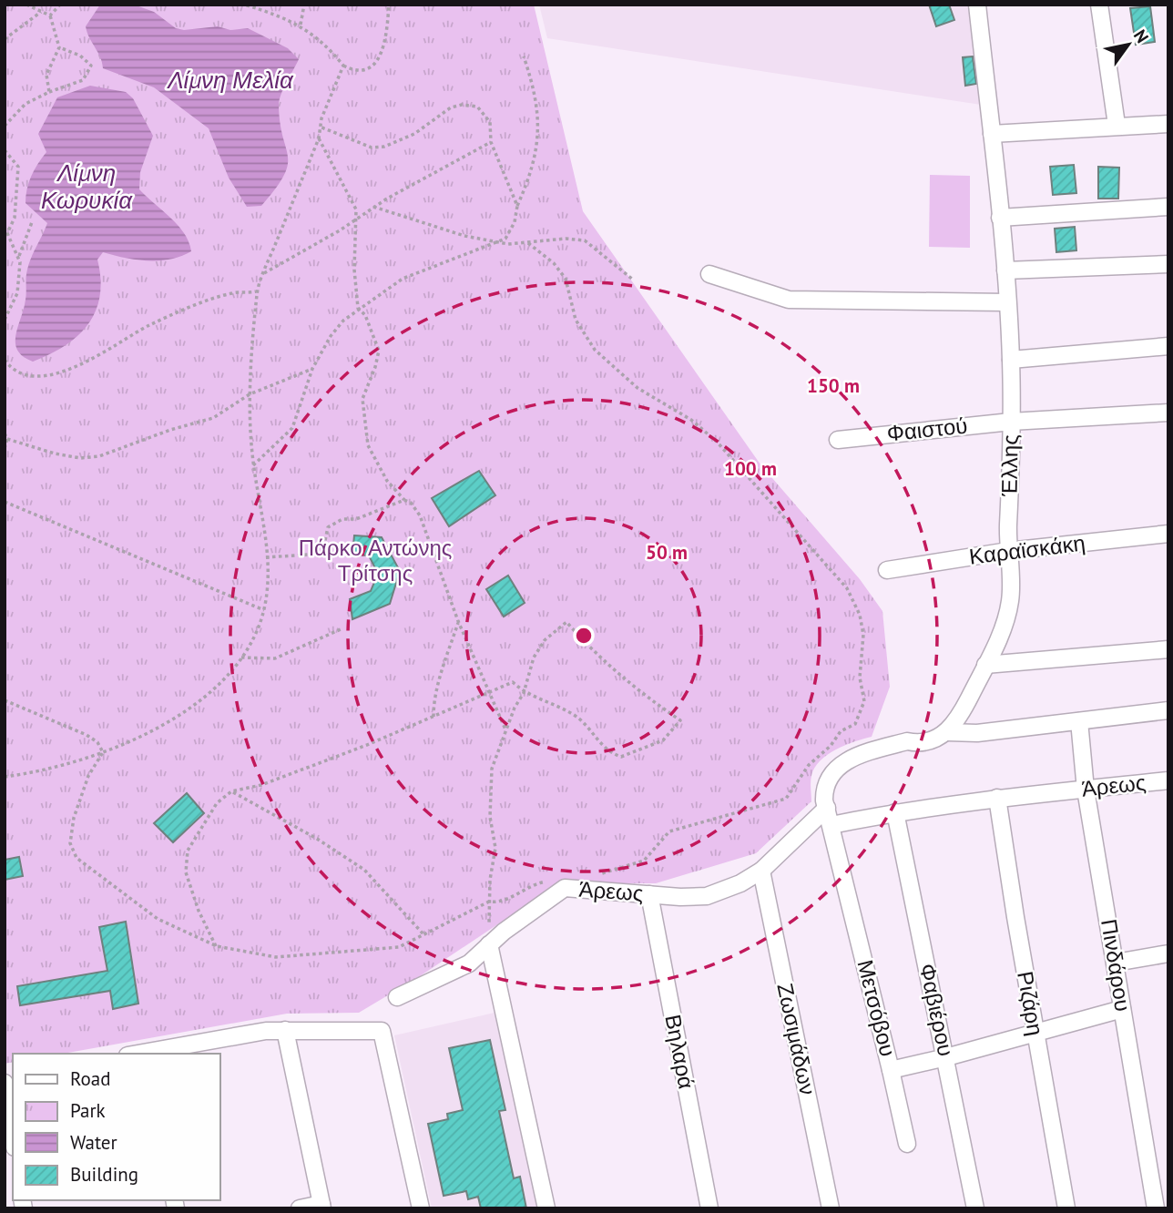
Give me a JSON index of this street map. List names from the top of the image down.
{
  "streets": {
    "street": [
      "Φαιστού",
      "Έλλης",
      "Καραϊσκάκη",
      "Άρεως",
      "Πινδάρου",
      "Ριζάρη",
      "Μετσόβου",
      "Φαβιέρου",
      "Ζωσιμάδων",
      "Βηλαρά"
    ]
  },
  "crossings": [
    ["Φαιστού", "Έλλης"],
    ["Έλλης", "Καραϊσκάκη"],
    ["Άρεως", "Πινδάρου"],
    ["Άρεως", "Ριζάρη"],
    ["Άρεως", "Μετσόβου"],
    ["Άρεως", "Φαβιέρου"],
    ["Άρεως", "Ζωσιμάδων"],
    ["Άρεως", "Βηλαρά"],
    ["Πινδάρου", "Μετσόβου"],
    ["Ριζάρη", "Μετσόβου"],
    ["Μετσόβου", "Φαβιέρου"]
  ],
  "water": ["Λίμνη Μελία", "Λίμνη Κωρυκία"],
  "parks": ["Πάρκο Αντώνης Τρίτσης"],
  "legend": [
    "Road",
    "Park",
    "Water",
    "Building"
  ],
  "north": "top right",
  "rings": ["150 m", "100 m", "50 m"]
}
